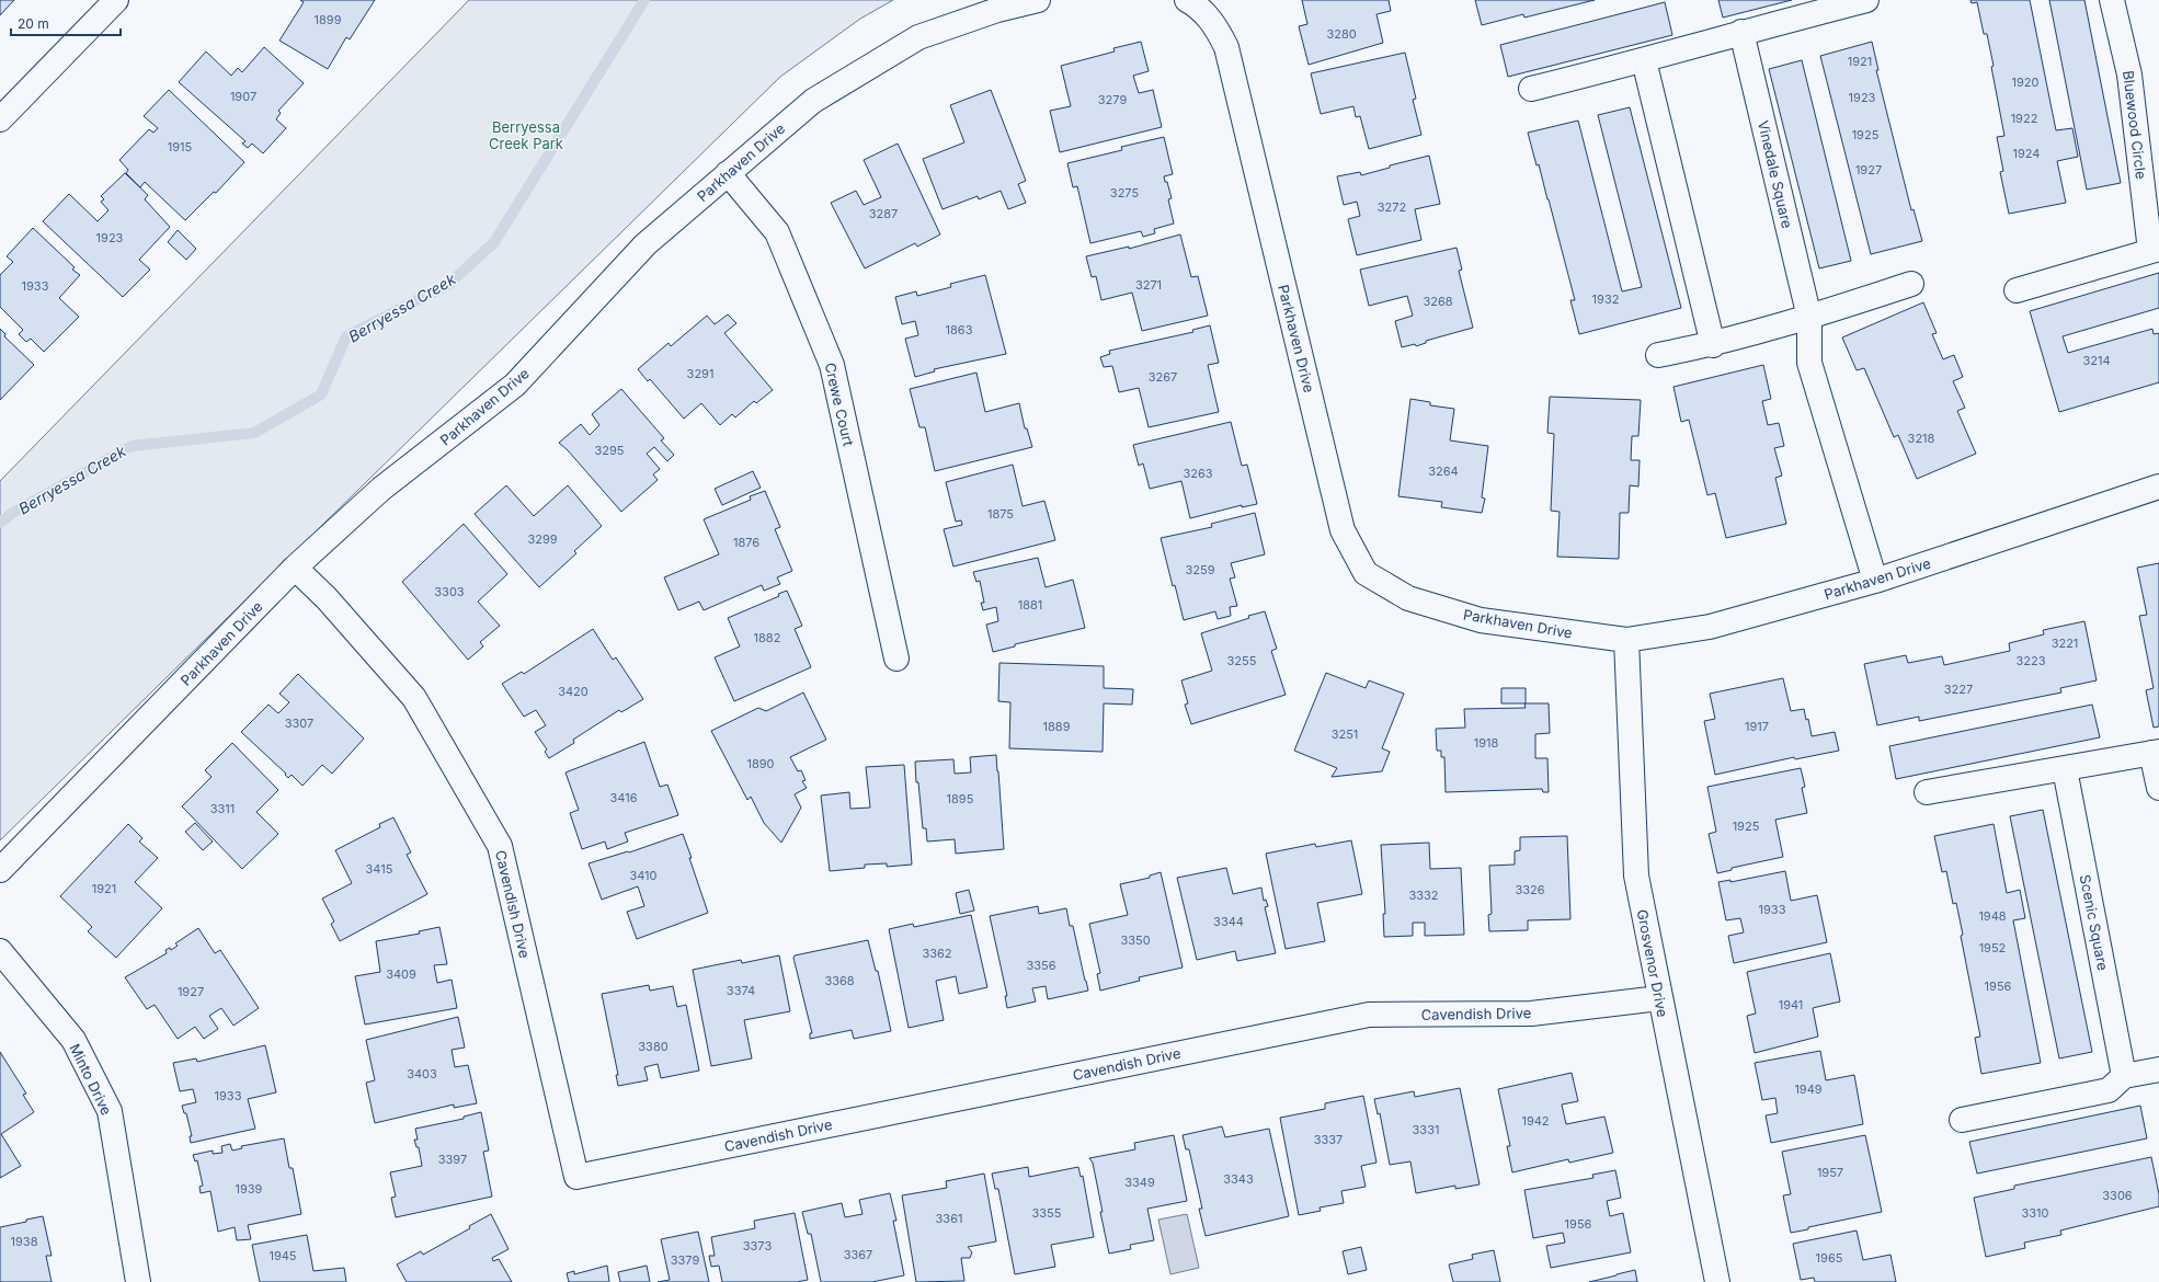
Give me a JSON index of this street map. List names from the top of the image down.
{
  "streets": {
    "street": [
      "Bluewood Circle",
      "Parkhaven Drive",
      "Vinedale Square",
      "Crewe Court",
      "Cavendish Drive",
      "Scenic Square",
      "Grosvenor Drive",
      "Minto Drive"
    ]
  },
  "crossings": [
    ["Parkhaven Drive", "Vinedale Square"],
    ["Parkhaven Drive", "Crewe Court"],
    ["Parkhaven Drive", "Cavendish Drive"],
    ["Parkhaven Drive", "Grosvenor Drive"],
    ["Cavendish Drive", "Grosvenor Drive"]
  ],
  "water": ["Berryessa Creek"],
  "parks": ["Berryessa Creek Park"],
  "house_numbers": [
    "1899",
    "3280",
    "1921",
    "1920",
    "1907",
    "1923",
    "3279",
    "1922",
    "1925",
    "1915",
    "1924",
    "1927",
    "3275",
    "3272",
    "3287",
    "1923",
    "3271",
    "1933",
    "1932",
    "3268",
    "1863",
    "3214",
    "3291",
    "3267",
    "3218",
    "3295",
    "3264",
    "3263",
    "1875",
    "3299",
    "1876",
    "3259",
    "3303",
    "1881",
    "1882",
    "3221",
    "3255",
    "3223",
    "3227",
    "3420",
    "3307",
    "1889",
    "1917",
    "3251",
    "1918",
    "1890",
    "3416",
    "1895",
    "3311",
    "1925",
    "3415",
    "3410",
    "1921",
    "3326",
    "3332",
    "1933",
    "1948",
    "3344",
    "3350",
    "1952",
    "3362",
    "3356",
    "3409",
    "3368",
    "1956",
    "3374",
    "1927",
    "1941",
    "3380",
    "3403",
    "1949",
    "1933",
    "1942",
    "3331",
    "3337",
    "3397",
    "1957",
    "3343",
    "3349",
    "1939",
    "3306",
    "3355",
    "3310",
    "3361",
    "1956",
    "1938",
    "3373",
    "3367",
    "1945",
    "1965",
    "3379"
  ],
  "scale_bar": "20 m"
}
